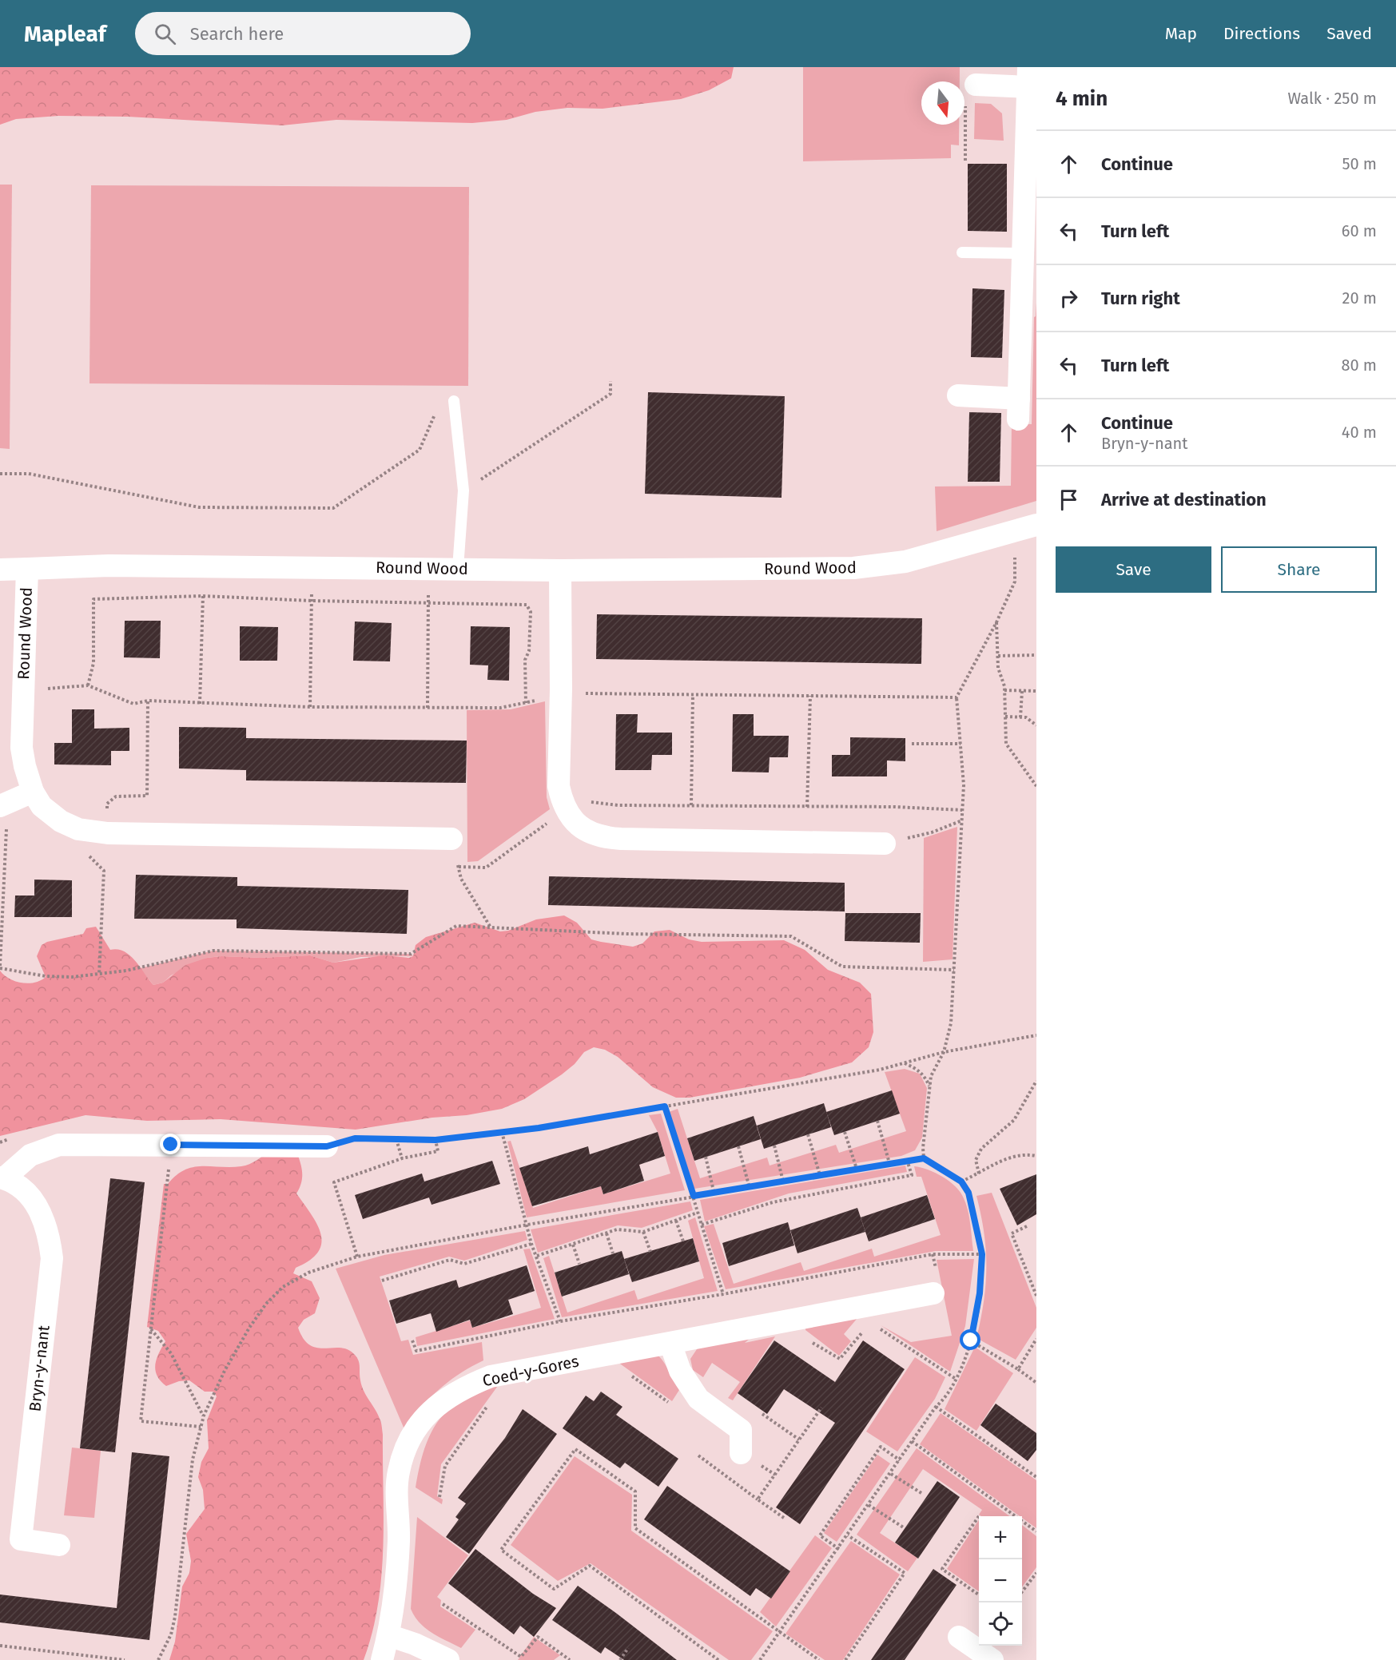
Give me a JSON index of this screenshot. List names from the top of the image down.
{
  "streets": {
    "street": ["Round Wood", "Bryn-y-nant", "Coed-y-Gores"]
  },
  "north": "bottom",
  "page": {
    "header": "Mapleaf",
    "search": "Search here",
    "nav": ["Map", "Directions", "Saved"],
    "heading": ["4 min", "Walk · 250 m"],
    "list": [
      ["Continue", "50 m"],
      ["Turn left", "60 m"],
      ["Turn right", "20 m"],
      ["Turn left", "80 m"],
      ["Continue", "Bryn-y-nant", "40 m"],
      "Arrive at destination"
    ],
    "buttons": ["Save", "Share"],
    "map_buttons": ["+", "−"]
  }
}
